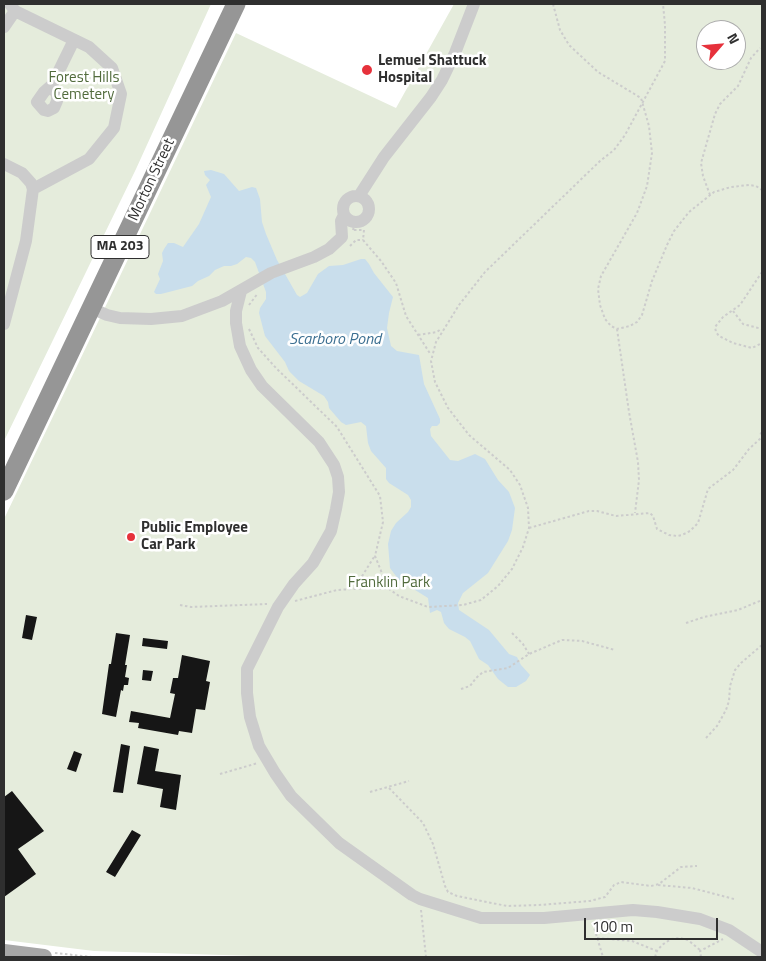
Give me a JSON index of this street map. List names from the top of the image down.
{
  "streets": {
    "highway": ["Morton Street", "MA 203"]
  },
  "water": ["Scarboro Pond"],
  "parks": ["Forest Hills Cemetery", "Franklin Park"],
  "places": ["Lemuel Shattuck Hospital", "Public Employee Car Park"],
  "scale_bar": "100 m",
  "north": "top right"
}
